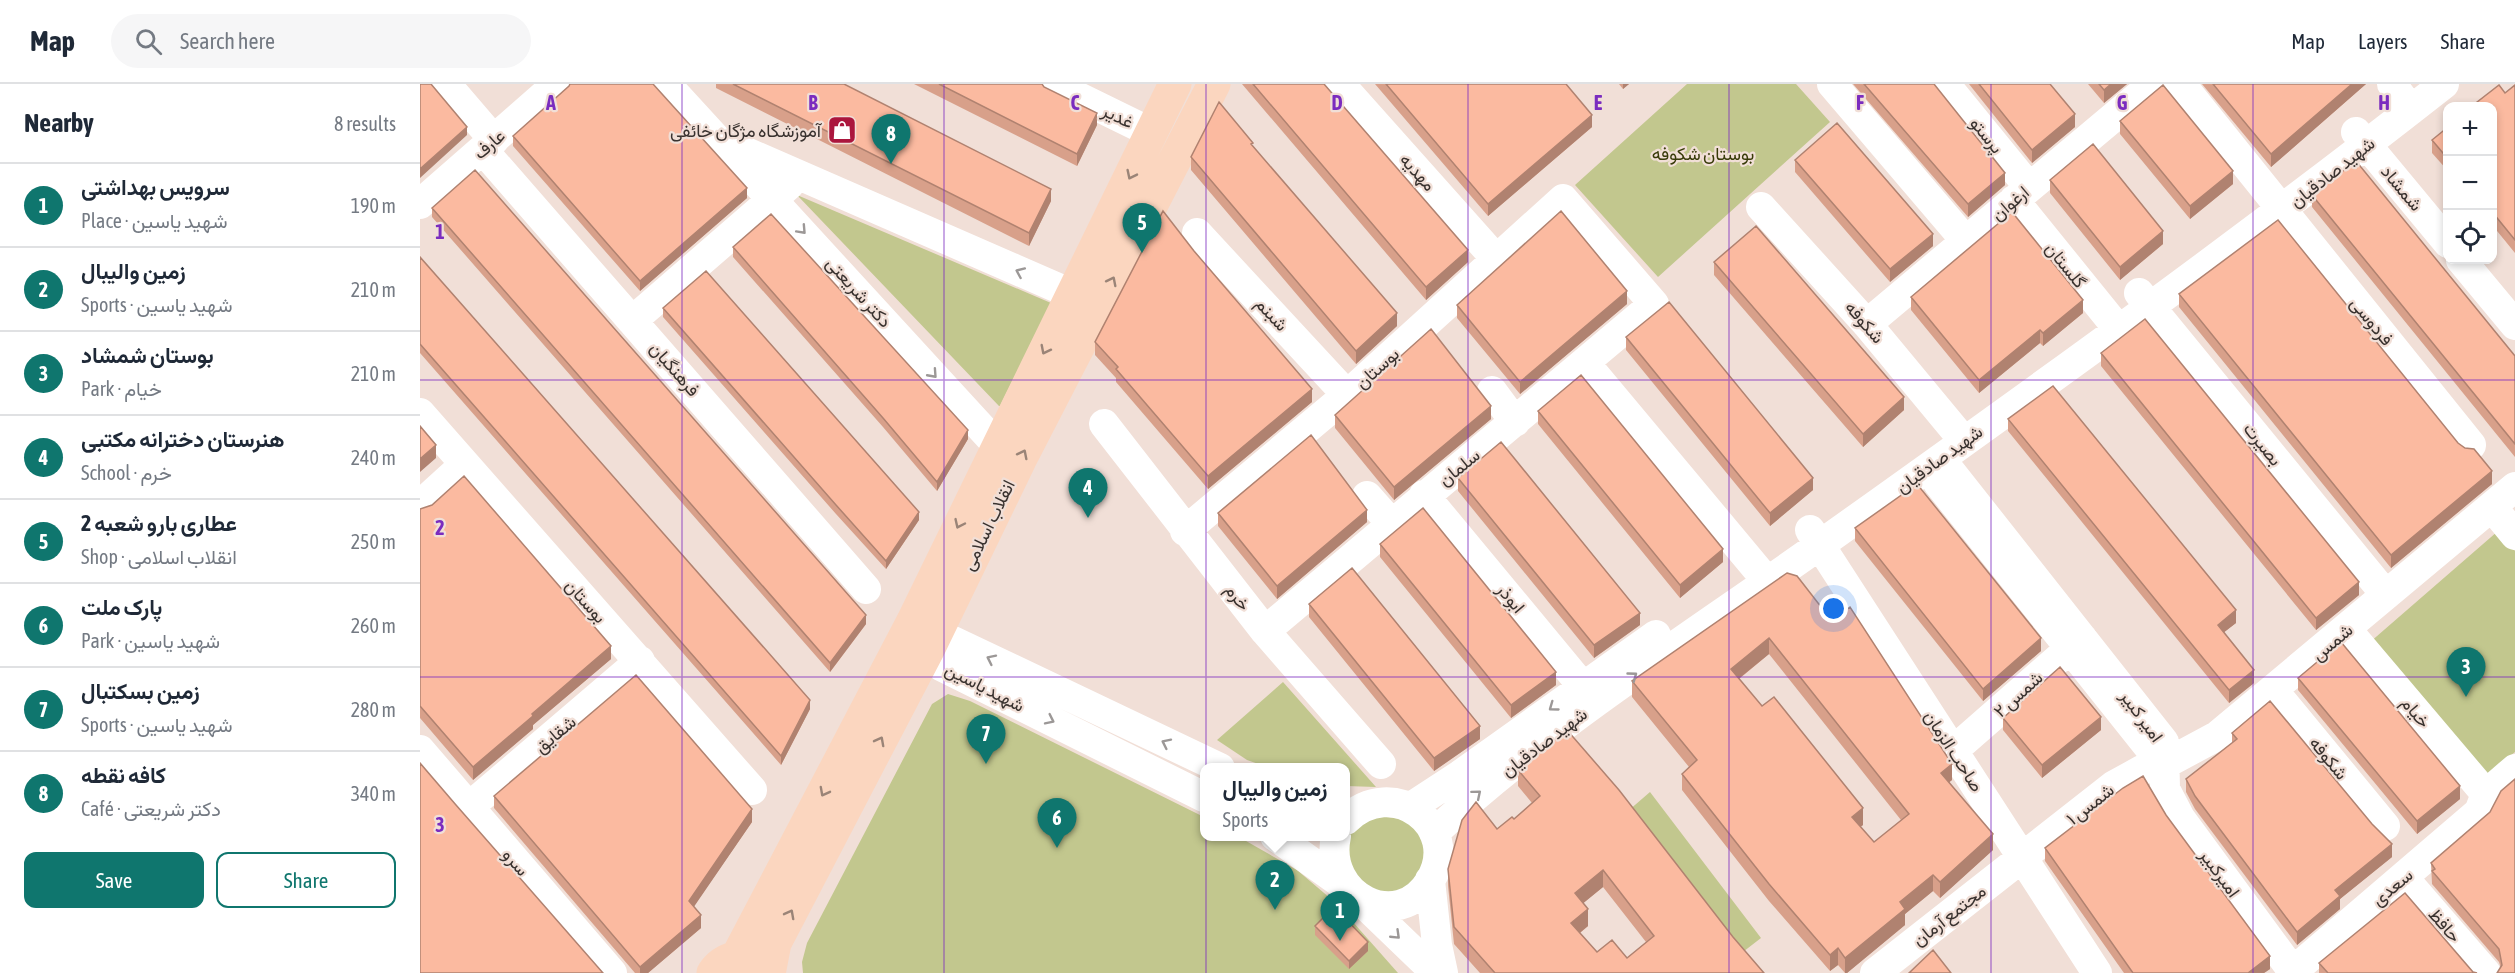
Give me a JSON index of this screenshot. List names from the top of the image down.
{
  "streets": {
    "main road": ["انقلاب اسلامی"],
    "street": [
      "غدیر",
      "پرستو",
      "عارف",
      "مهدیه",
      "شهید صادقیان",
      "شمشاد",
      "ارغوان",
      "گلستان",
      "دکتر شریعتی",
      "شبنم",
      "فردوسی",
      "شکوفه",
      "بوستان",
      "فرهنگیان",
      "بصیرت",
      "سلمان",
      "خرم",
      "ابوذر",
      "شمس",
      "شهید یاسین",
      "شمس ۲",
      "خیام",
      "امیر کبیر",
      "شقایق",
      "صاحب الزمان",
      "شمس ۱",
      "سرو",
      "امیرکبیر",
      "سعدی",
      "مجتمع آرمان",
      "حافظ"
    ]
  },
  "crossings": [
    ["غدیر", "انقلاب اسلامی"],
    ["پرستو", "ارغوان"],
    ["پرستو", "گلستان"],
    ["عارف", "فرهنگیان"],
    ["مهدیه", "بوستان"],
    ["شهید صادقیان", "شمشاد"],
    ["شهید صادقیان", "گلستان"],
    ["شهید صادقیان", "فردوسی"],
    ["شهید صادقیان", "شکوفه"],
    ["شهید صادقیان", "بصیرت"],
    ["شهید صادقیان", "ابوذر"],
    ["شهید صادقیان", "صاحب الزمان"],
    ["ارغوان", "گلستان"],
    ["ارغوان", "شکوفه"],
    ["دکتر شریعتی", "انقلاب اسلامی"],
    ["شبنم", "بوستان"],
    ["شکوفه", "شمس"],
    ["بوستان", "سلمان"],
    ["بوستان", "خرم"],
    ["بوستان", "شقایق"],
    ["بصیرت", "شمس"],
    ["سلمان", "خرم"],
    ["سلمان", "ابوذر"],
    ["انقلاب اسلامی", "شهید یاسین"],
    ["شمس", "خیام"],
    ["شمس", "امیر کبیر"],
    ["شمس", "شمس ۱"],
    ["شمس", "امیرکبیر"],
    ["شمس ۲", "امیر کبیر"],
    ["شمس ۲", "صاحب الزمان"],
    ["خیام", "سعدی"],
    ["امیر کبیر", "شمس ۱"],
    ["امیر کبیر", "امیرکبیر"],
    ["شقایق", "سرو"],
    ["صاحب الزمان", "شمس ۱"],
    ["صاحب الزمان", "مجتمع آرمان"],
    ["شمس ۱", "امیرکبیر"],
    ["شمس ۱", "مجتمع آرمان"],
    ["امیرکبیر", "سعدی"],
    ["سعدی", "حافظ"]
  ],
  "parks": ["بوستان شکوفه"],
  "places": {
    "shop": ["آموزشگاه مژگان خائفی"]
  },
  "page": {
    "header": "Map",
    "search": "Search here",
    "nav": ["Map", "Layers", "Share"],
    "heading": ["Nearby", "8 results"],
    "map_buttons": ["+", "−"],
    "pins": [
      "8",
      "5",
      "4",
      "3",
      "7",
      "6",
      "2",
      "1"
    ],
    "list": [
      {
        "mark": "1",
        "name": "سرویس بهداشتی",
        "note": "Place · شهید یاسین",
        "value": "190 m"
      },
      {
        "mark": "2",
        "name": "زمین والیبال",
        "note": "Sports · شهید یاسین",
        "value": "210 m"
      },
      {
        "mark": "3",
        "name": "بوستان شمشاد",
        "note": "Park · خیام",
        "value": "210 m"
      },
      {
        "mark": "4",
        "name": "هنرستان دخترانه مکتبی",
        "note": "School · خرم",
        "value": "240 m"
      },
      {
        "mark": "5",
        "name": "عطاری بارو شعبه 2",
        "note": "Shop · انقلاب اسلامی",
        "value": "250 m"
      },
      {
        "mark": "6",
        "name": "پارک ملت",
        "note": "Park · شهید یاسین",
        "value": "260 m"
      },
      {
        "mark": "7",
        "name": "زمین بسکتبال",
        "note": "Sports · شهید یاسین",
        "value": "280 m"
      },
      {
        "mark": "8",
        "name": "کافه نقطه",
        "note": "Café · دکتر شریعتی",
        "value": "340 m"
      }
    ],
    "popup": ["زمین والیبال", "Sports"],
    "buttons": ["Save", "Share"]
  },
  "grid": {
    "columns": [
      "A",
      "B",
      "C",
      "D",
      "E",
      "F",
      "G",
      "H"
    ],
    "rows": ["1", "2", "3"]
  }
}
